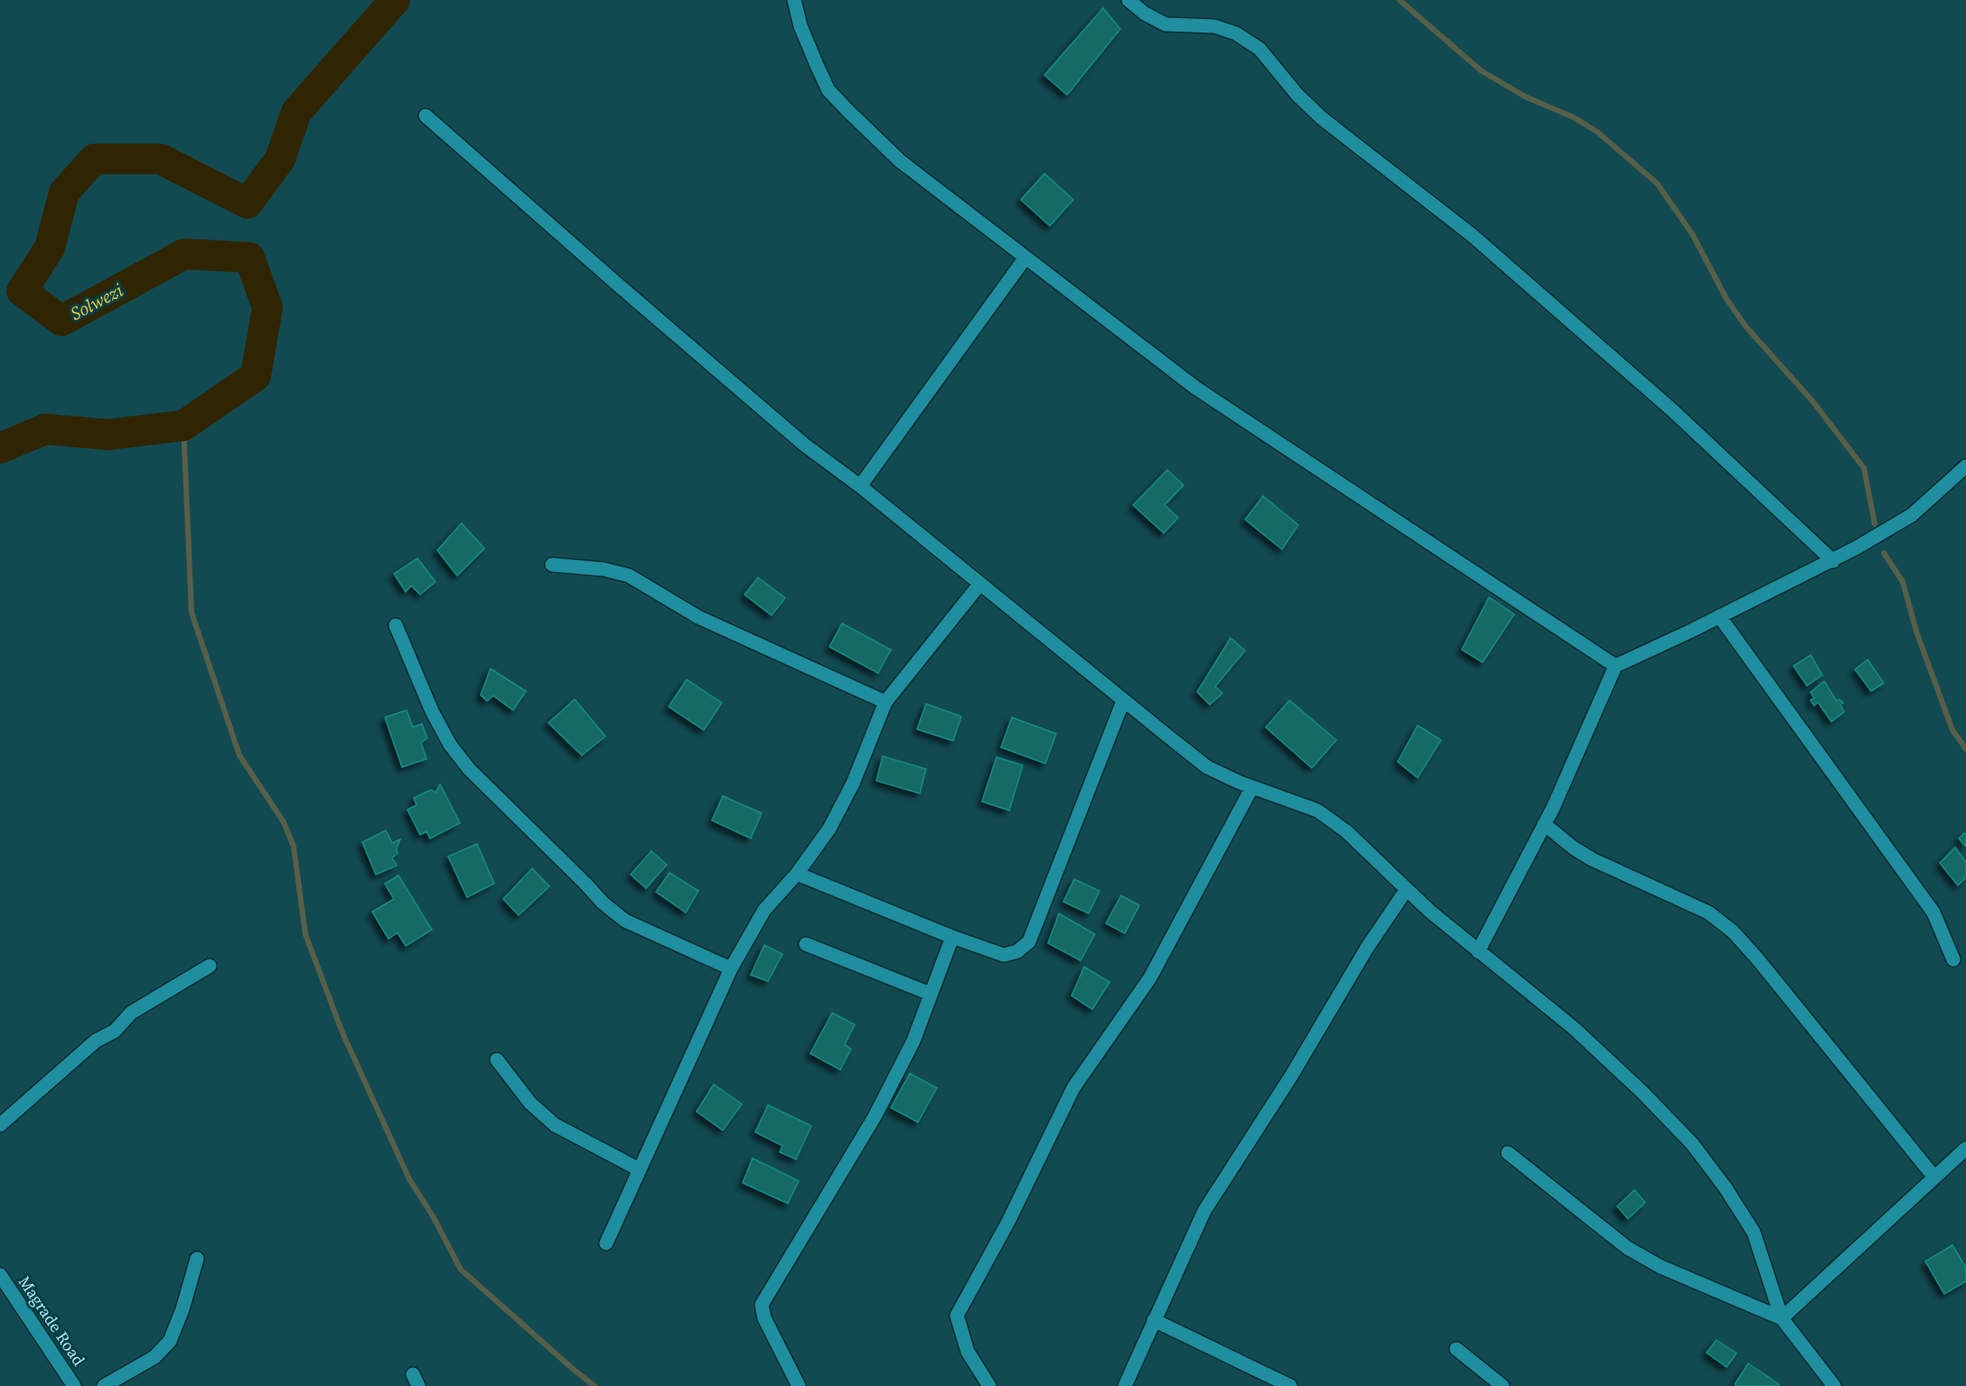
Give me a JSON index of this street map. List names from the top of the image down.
{
  "streets": {
    "street": ["Magrade Road"]
  },
  "water": ["Solwezi"]
}
